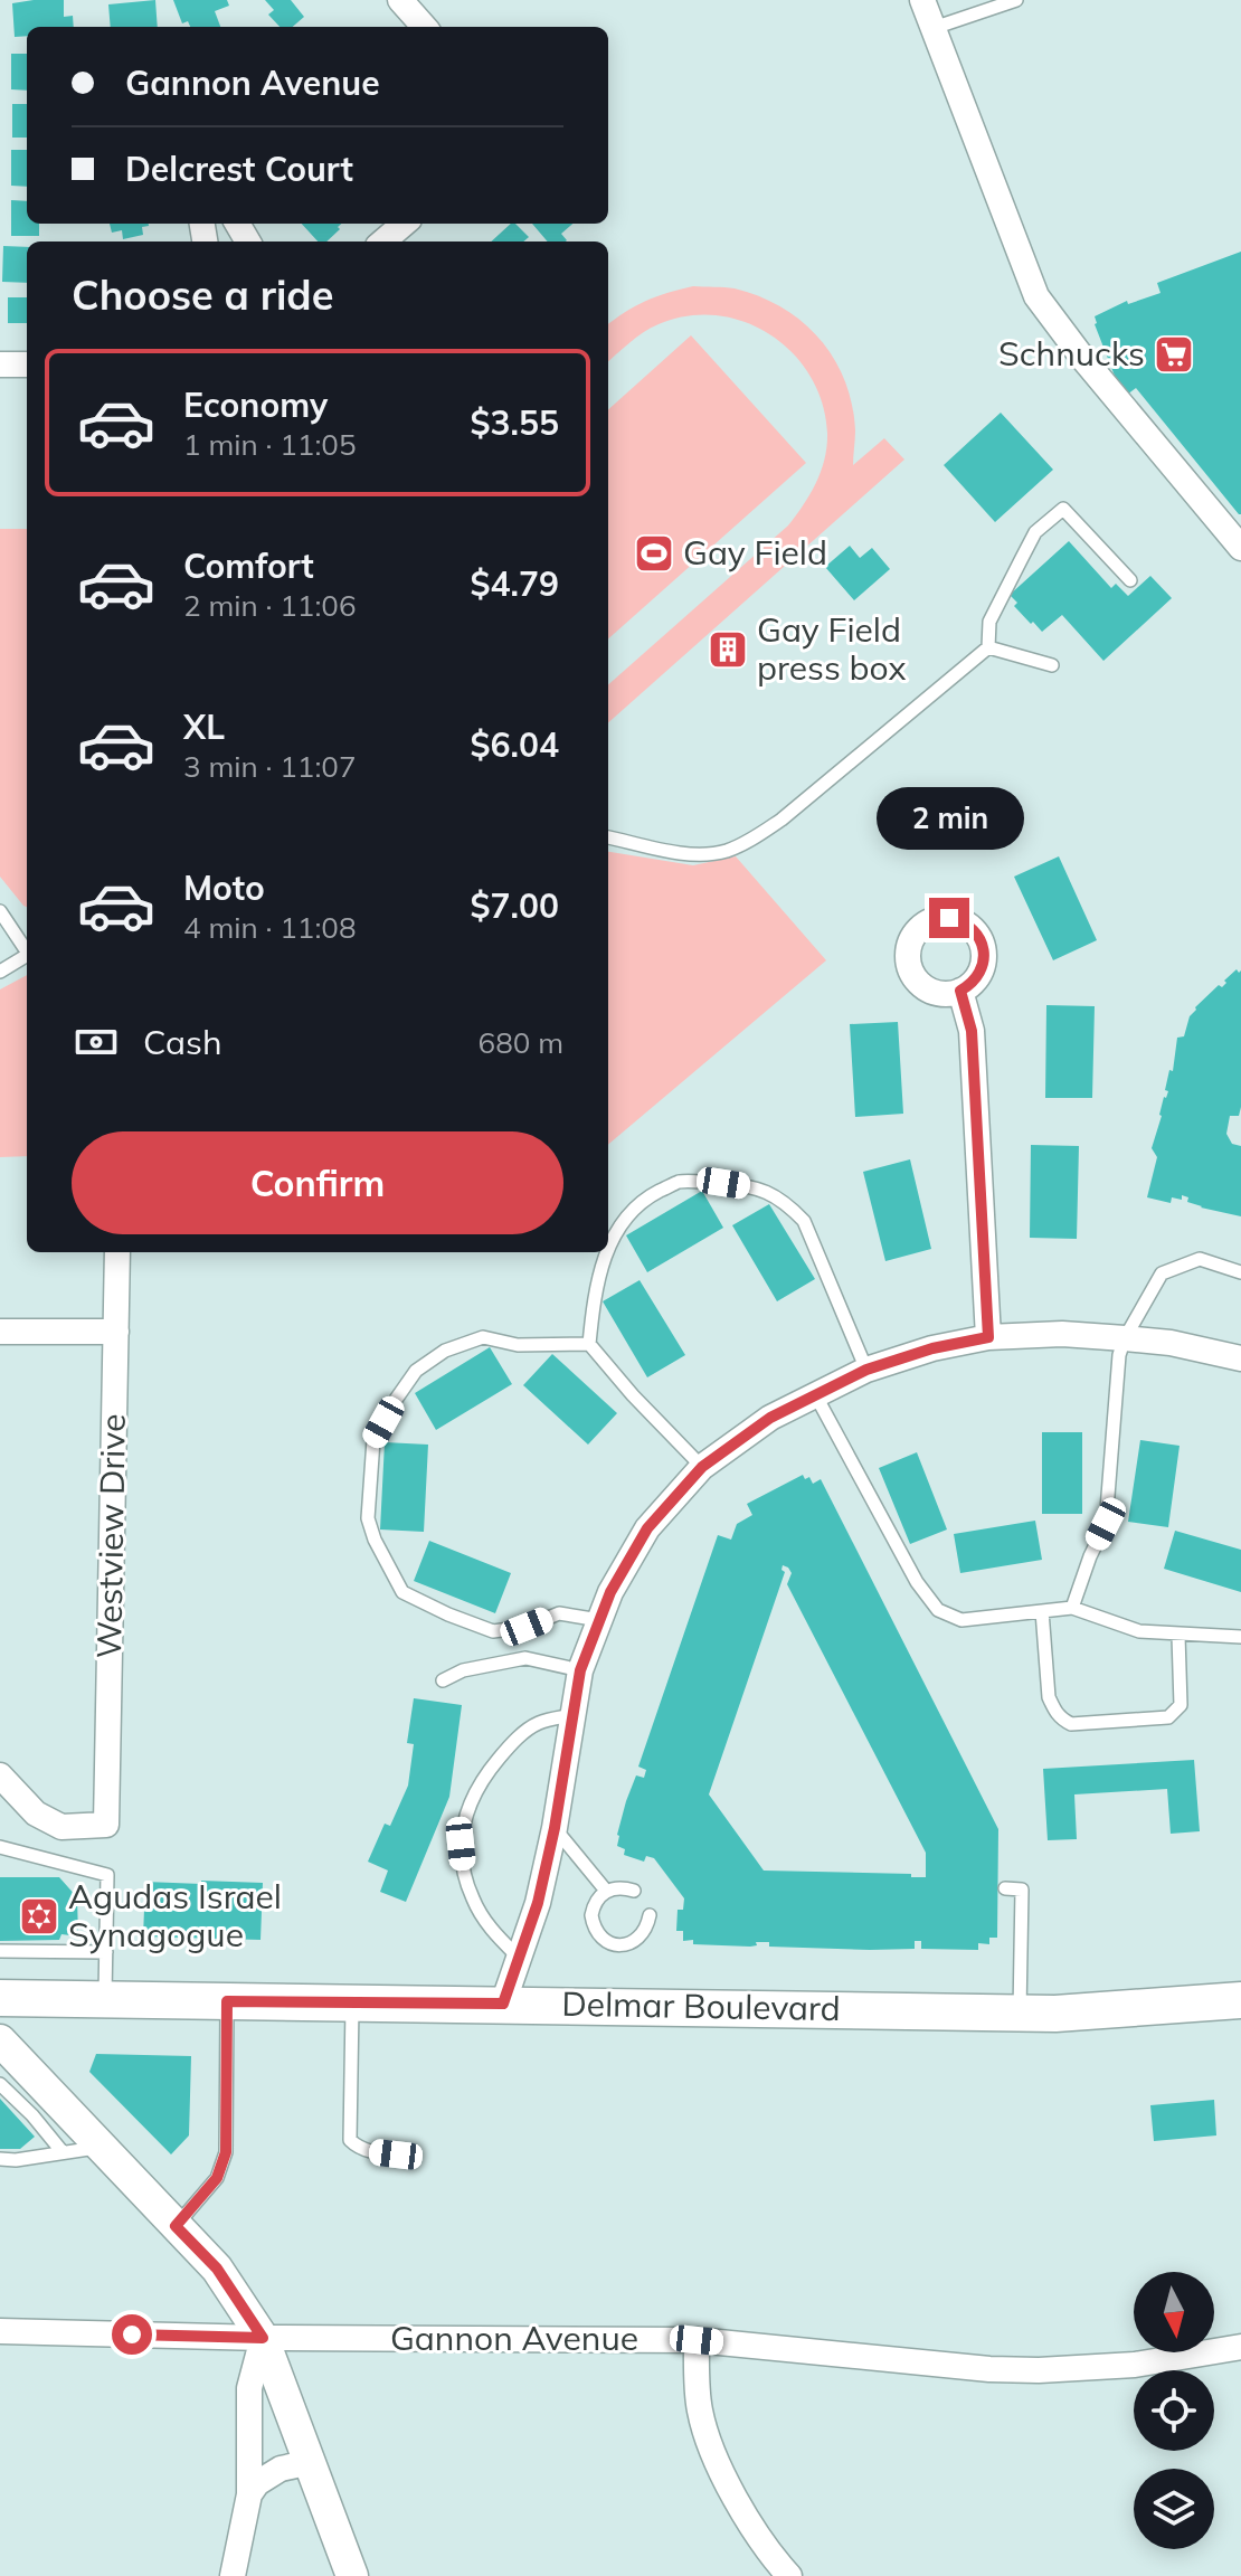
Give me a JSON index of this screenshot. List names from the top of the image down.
{
  "streets": {
    "main road": ["Delmar Boulevard"],
    "street": ["Westview Drive", "Gannon Avenue"]
  },
  "places": {
    "supermarket": ["Schnucks"],
    "sports": ["Gay Field"],
    "building": ["Gay Field press box"],
    "synagogue": ["Agudas Israel Synagogue"]
  },
  "north": "bottom",
  "page": {
    "banner": ["Gannon Avenue", "Delcrest Court"],
    "heading": "Choose a ride",
    "list": [
      {
        "name": "Economy",
        "note": "1 min · 11:05",
        "value": "$3.55"
      },
      {
        "name": "Comfort",
        "note": "2 min · 11:06",
        "value": "$4.79"
      },
      {
        "name": "XL",
        "note": "3 min · 11:07",
        "value": "$6.04"
      },
      {
        "name": "Moto",
        "note": "4 min · 11:08",
        "value": "$7.00"
      }
    ],
    "bubble": "2 min",
    "pay": ["Cash", "680 m"],
    "buttons": "Confirm"
  }
}
